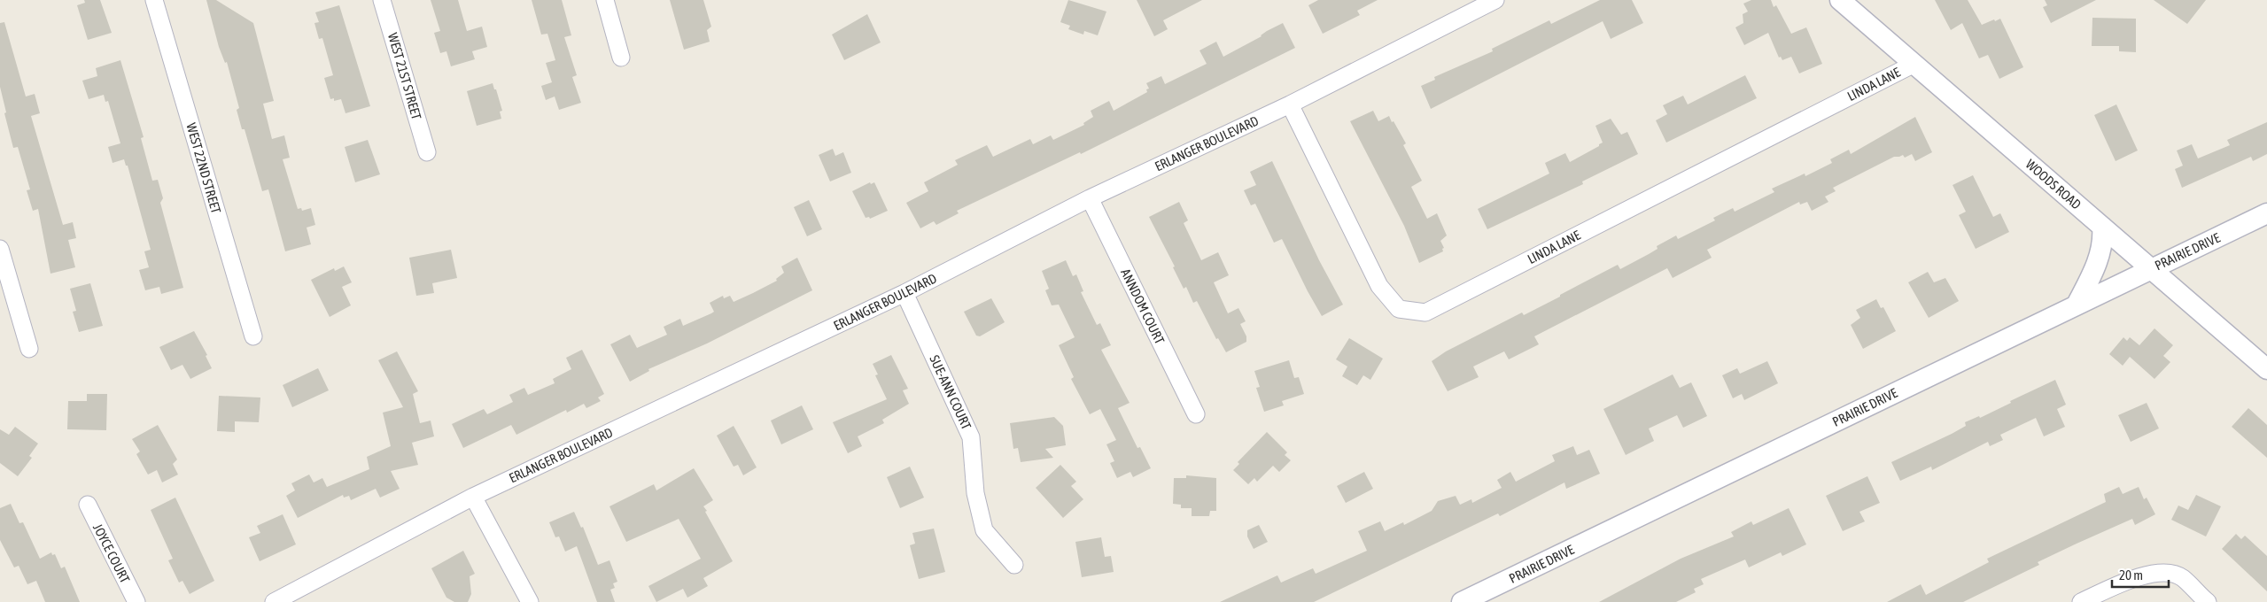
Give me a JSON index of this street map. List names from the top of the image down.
{
  "streets": {
    "street": [
      "WEST 21ST STREET",
      "LINDA LANE",
      "ERLANGER BOULEVARD",
      "WEST 22ND STREET",
      "WOODS ROAD",
      "PRAIRIE DRIVE",
      "ANNDOM COURT",
      "SUE-ANN COURT",
      "JOYCE COURT"
    ]
  },
  "crossings": [
    ["LINDA LANE", "ERLANGER BOULEVARD"],
    ["LINDA LANE", "WOODS ROAD"],
    ["ERLANGER BOULEVARD", "ANNDOM COURT"],
    ["ERLANGER BOULEVARD", "SUE-ANN COURT"],
    ["WOODS ROAD", "PRAIRIE DRIVE"]
  ],
  "scale_bar": "20 m"
}
